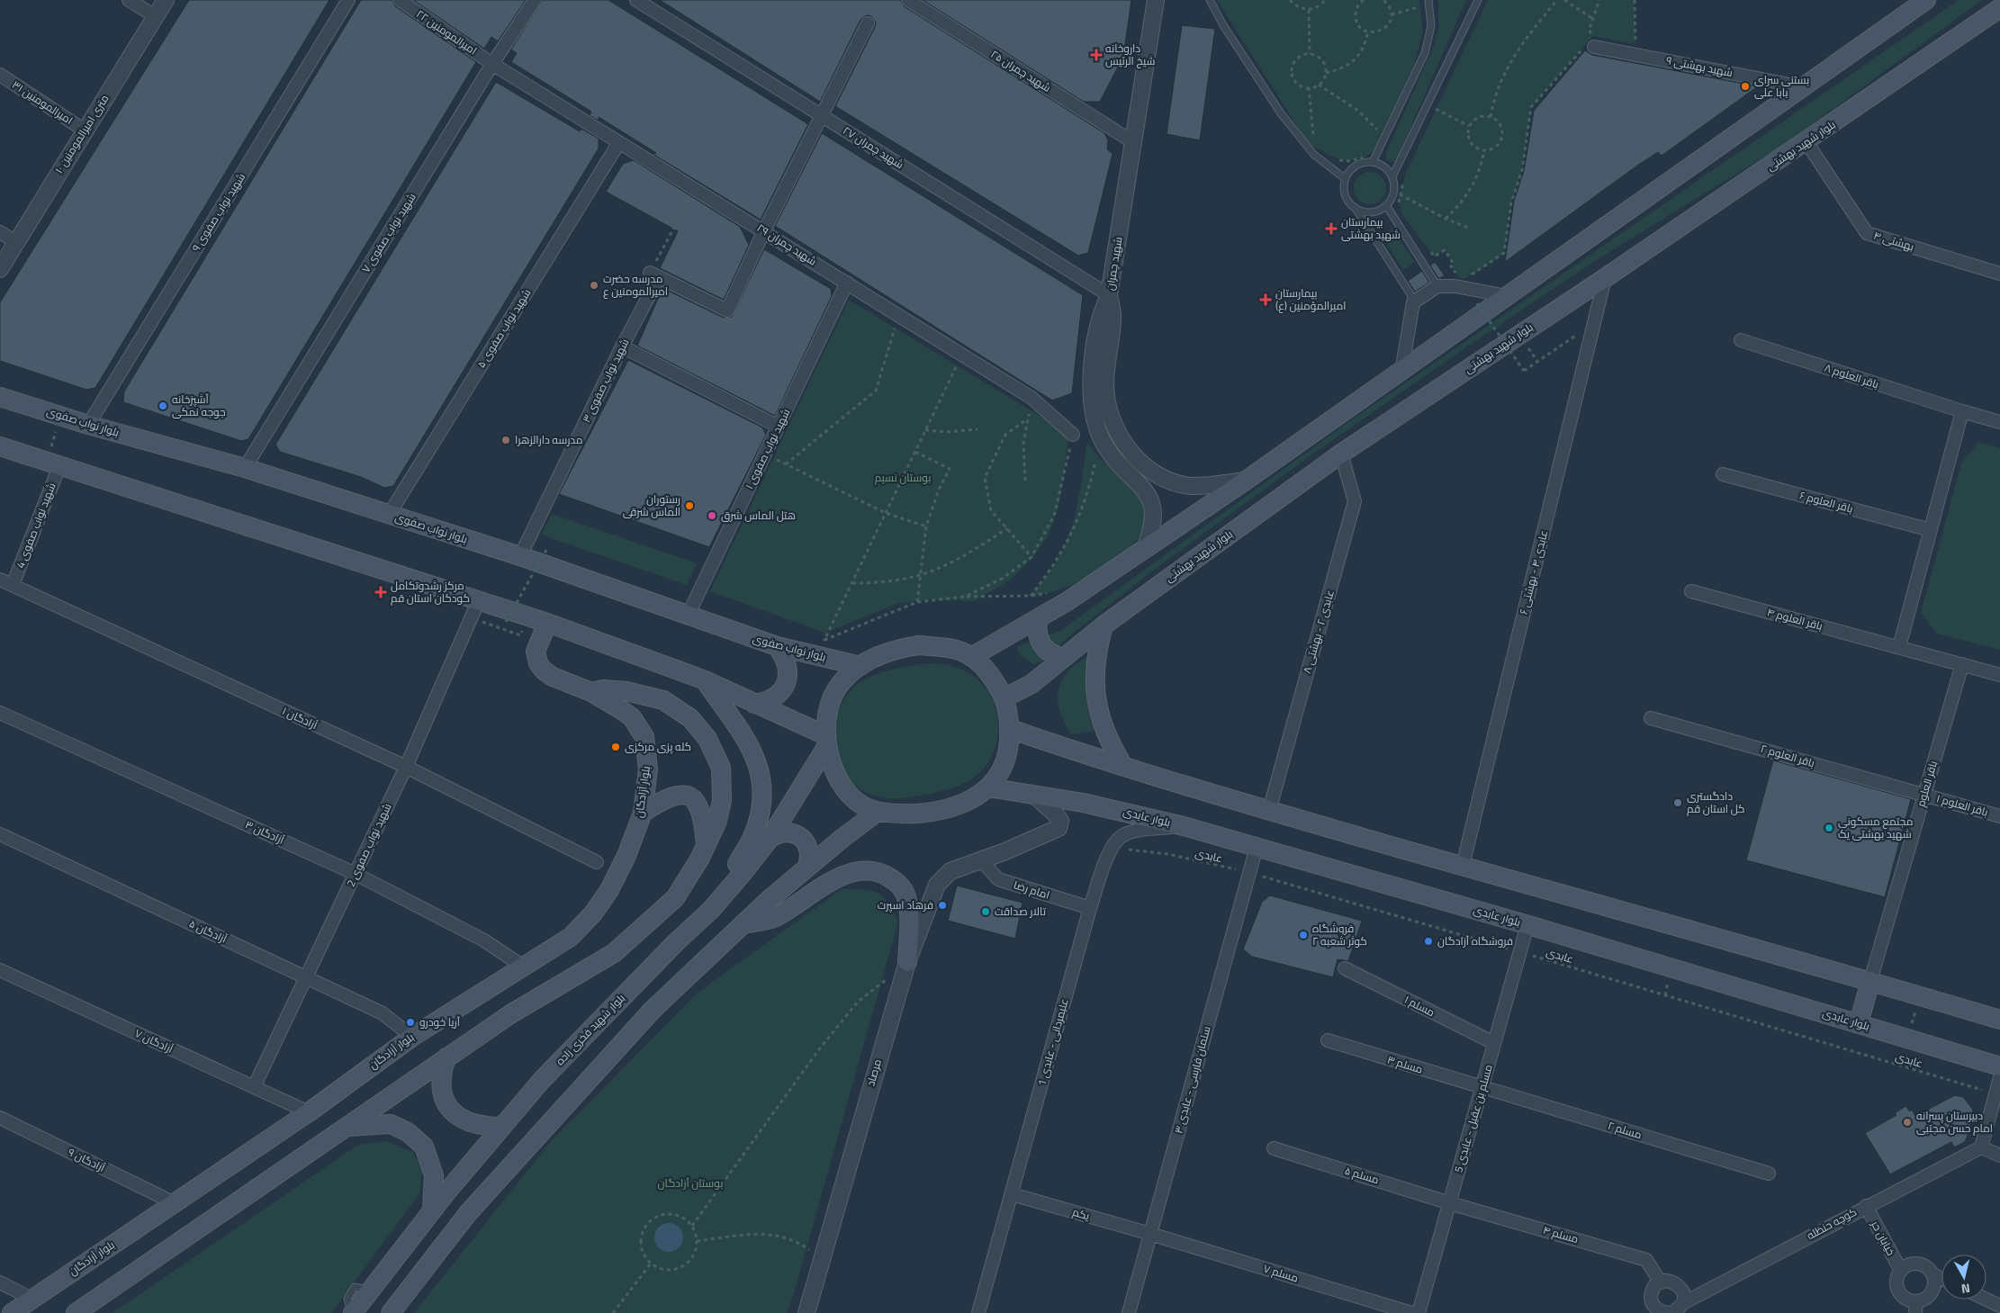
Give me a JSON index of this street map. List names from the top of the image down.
{
  "streets": {
    "main road": [
      "بلوار شهید بهشتی",
      "بلوار نواب صفوی",
      "بلوار آزادگان",
      "بلوار عابدی",
      "بلوار شهید فخری زاده"
    ],
    "street": [
      "امیرالمومنین ۲۲",
      "شهید بهشتی ۹",
      "شهید چمران ۲۵",
      "امیرالمومنین ۳۱",
      "۱۰ متری امیرالمومنین",
      "شهید چمران ۲۷",
      "شهید نواب صفوی ۹",
      "شهید نواب صفوی ۷",
      "بهشتی ۴",
      "شهید چمران ۲۹",
      "شهید چمران",
      "شهید نواب صفوی ۵",
      "باقر العلوم ۸",
      "شهید نواب صفوی ۳",
      "شهید نواب صفوی ۱",
      "باقر العلوم ۶",
      "شهید نواب صفوی 4",
      "عابدی ۴ - بهشتی ۶",
      "باقر العلوم ۴",
      "عابدی ۲ - بهشتی ۸",
      "آزادگان ۱",
      "باقر العلوم ۲",
      "باقر العلوم",
      "باقر العلوم ۱",
      "آزادگان ۳",
      "شهید نواب صفوی 2",
      "امام رضا",
      "آزادگان ۵",
      "مسلم ۱",
      "آزادگان ۷",
      "علیمردانی - عابدی 1",
      "مسلم ۳",
      "مرصاد",
      "سلمان فارسی - عابدی ۳",
      "مسلم بن عقیل - عابدی 5",
      "مسلم ۲",
      "آزادگان ۹",
      "مسلم ۵",
      "یکم",
      "کوچه حنظله",
      "مسلم ۴",
      "خیابان حر",
      "مسلم ۷"
    ],
    "path": ["عابدی"]
  },
  "crossings": [
    ["امیرالمومنین ۲۲", "شهید نواب صفوی ۷"],
    ["امیرالمومنین ۲۲", "شهید چمران ۲۹"],
    ["شهید چمران ۲۵", "شهید چمران"],
    ["امیرالمومنین ۳۱", "۱۰ متری امیرالمومنین"],
    ["بلوار شهید بهشتی", "بهشتی ۴"],
    ["بلوار شهید بهشتی", "عابدی ۴ - بهشتی ۶"],
    ["بلوار شهید بهشتی", "عابدی ۲ - بهشتی ۸"],
    ["شهید چمران ۲۷", "شهید چمران"],
    ["شهید نواب صفوی ۹", "بلوار نواب صفوی"],
    ["شهید نواب صفوی ۷", "شهید چمران ۲۹"],
    ["شهید نواب صفوی ۷", "بلوار نواب صفوی"],
    ["شهید چمران ۲۹", "شهید نواب صفوی ۵"],
    ["شهید چمران ۲۹", "شهید نواب صفوی ۱"],
    ["شهید نواب صفوی ۵", "بلوار نواب صفوی"],
    ["شهید نواب صفوی ۳", "بلوار نواب صفوی"],
    ["بلوار نواب صفوی", "شهید نواب صفوی ۱"],
    ["شهید نواب صفوی 4", "آزادگان ۱"],
    ["باقر العلوم ۴", "باقر العلوم"],
    ["آزادگان ۱", "شهید نواب صفوی 2"],
    ["باقر العلوم ۲", "باقر العلوم"],
    ["باقر العلوم ۲", "باقر العلوم ۱"],
    ["باقر العلوم", "باقر العلوم ۱"],
    ["بلوار آزادگان", "آزادگان ۳"],
    ["بلوار آزادگان", "آزادگان ۵"],
    ["بلوار آزادگان", "آزادگان ۷"],
    ["بلوار آزادگان", "آزادگان ۹"],
    ["بلوار عابدی", "مرصاد"],
    ["بلوار عابدی", "سلمان فارسی - عابدی ۳"],
    ["بلوار عابدی", "مسلم بن عقیل - عابدی 5"],
    ["آزادگان ۳", "شهید نواب صفوی 2"],
    ["شهید نواب صفوی 2", "آزادگان ۵"],
    ["شهید نواب صفوی 2", "آزادگان ۷"],
    ["عابدی", "علیمردانی - عابدی 1"],
    ["عابدی", "سلمان فارسی - عابدی ۳"],
    ["عابدی", "مسلم بن عقیل - عابدی 5"],
    ["امام رضا", "علیمردانی - عابدی 1"],
    ["امام رضا", "مرصاد"],
    ["مسلم ۱", "مسلم بن عقیل - عابدی 5"],
    ["علیمردانی - عابدی 1", "یکم"],
    ["مسلم ۳", "مسلم بن عقیل - عابدی 5"],
    ["مسلم ۳", "مسلم ۲"],
    ["سلمان فارسی - عابدی ۳", "یکم"],
    ["سلمان فارسی - عابدی ۳", "مسلم ۷"],
    ["مسلم بن عقیل - عابدی 5", "مسلم ۲"],
    ["مسلم بن عقیل - عابدی 5", "مسلم ۵"],
    ["مسلم بن عقیل - عابدی 5", "مسلم ۴"],
    ["مسلم ۵", "مسلم ۴"],
    ["یکم", "مسلم ۷"],
    ["کوچه حنظله", "مسلم ۴"],
    ["کوچه حنظله", "خیابان حر"]
  ],
  "parks": ["بوستان نسیم", "بوستان آزادگان"],
  "places": {
    "health": [
      "داروخانه شیخ الرئیس",
      "بیمارستان شهید بهشتی",
      "بیمارستان امیرالمؤمنین (ع)",
      "مرکز رشدوتکامل کودکان استان قم"
    ],
    "other": [
      "بستنی سرای بابا علی",
      "مدرسه حضرت امیرالمومنین ع",
      "آشپزخانه جوجه نمکی",
      "مدرسه دارالزهرا",
      "رستوران الماس شرقی",
      "هتل الماس شرق",
      "کله پزی مرکزی",
      "دادگستری کل استان قم",
      "مجتمع مسکونی شهید بهشتی یک",
      "فرهاد اسپرت",
      "تالار صداقت",
      "فروشگاه کوثر شعبه ۲",
      "فروشگاه آزادگان",
      "آریا خودرو",
      "دبیرستان پسرانه امام حسن مجتبی"
    ]
  },
  "north": "bottom"
}
